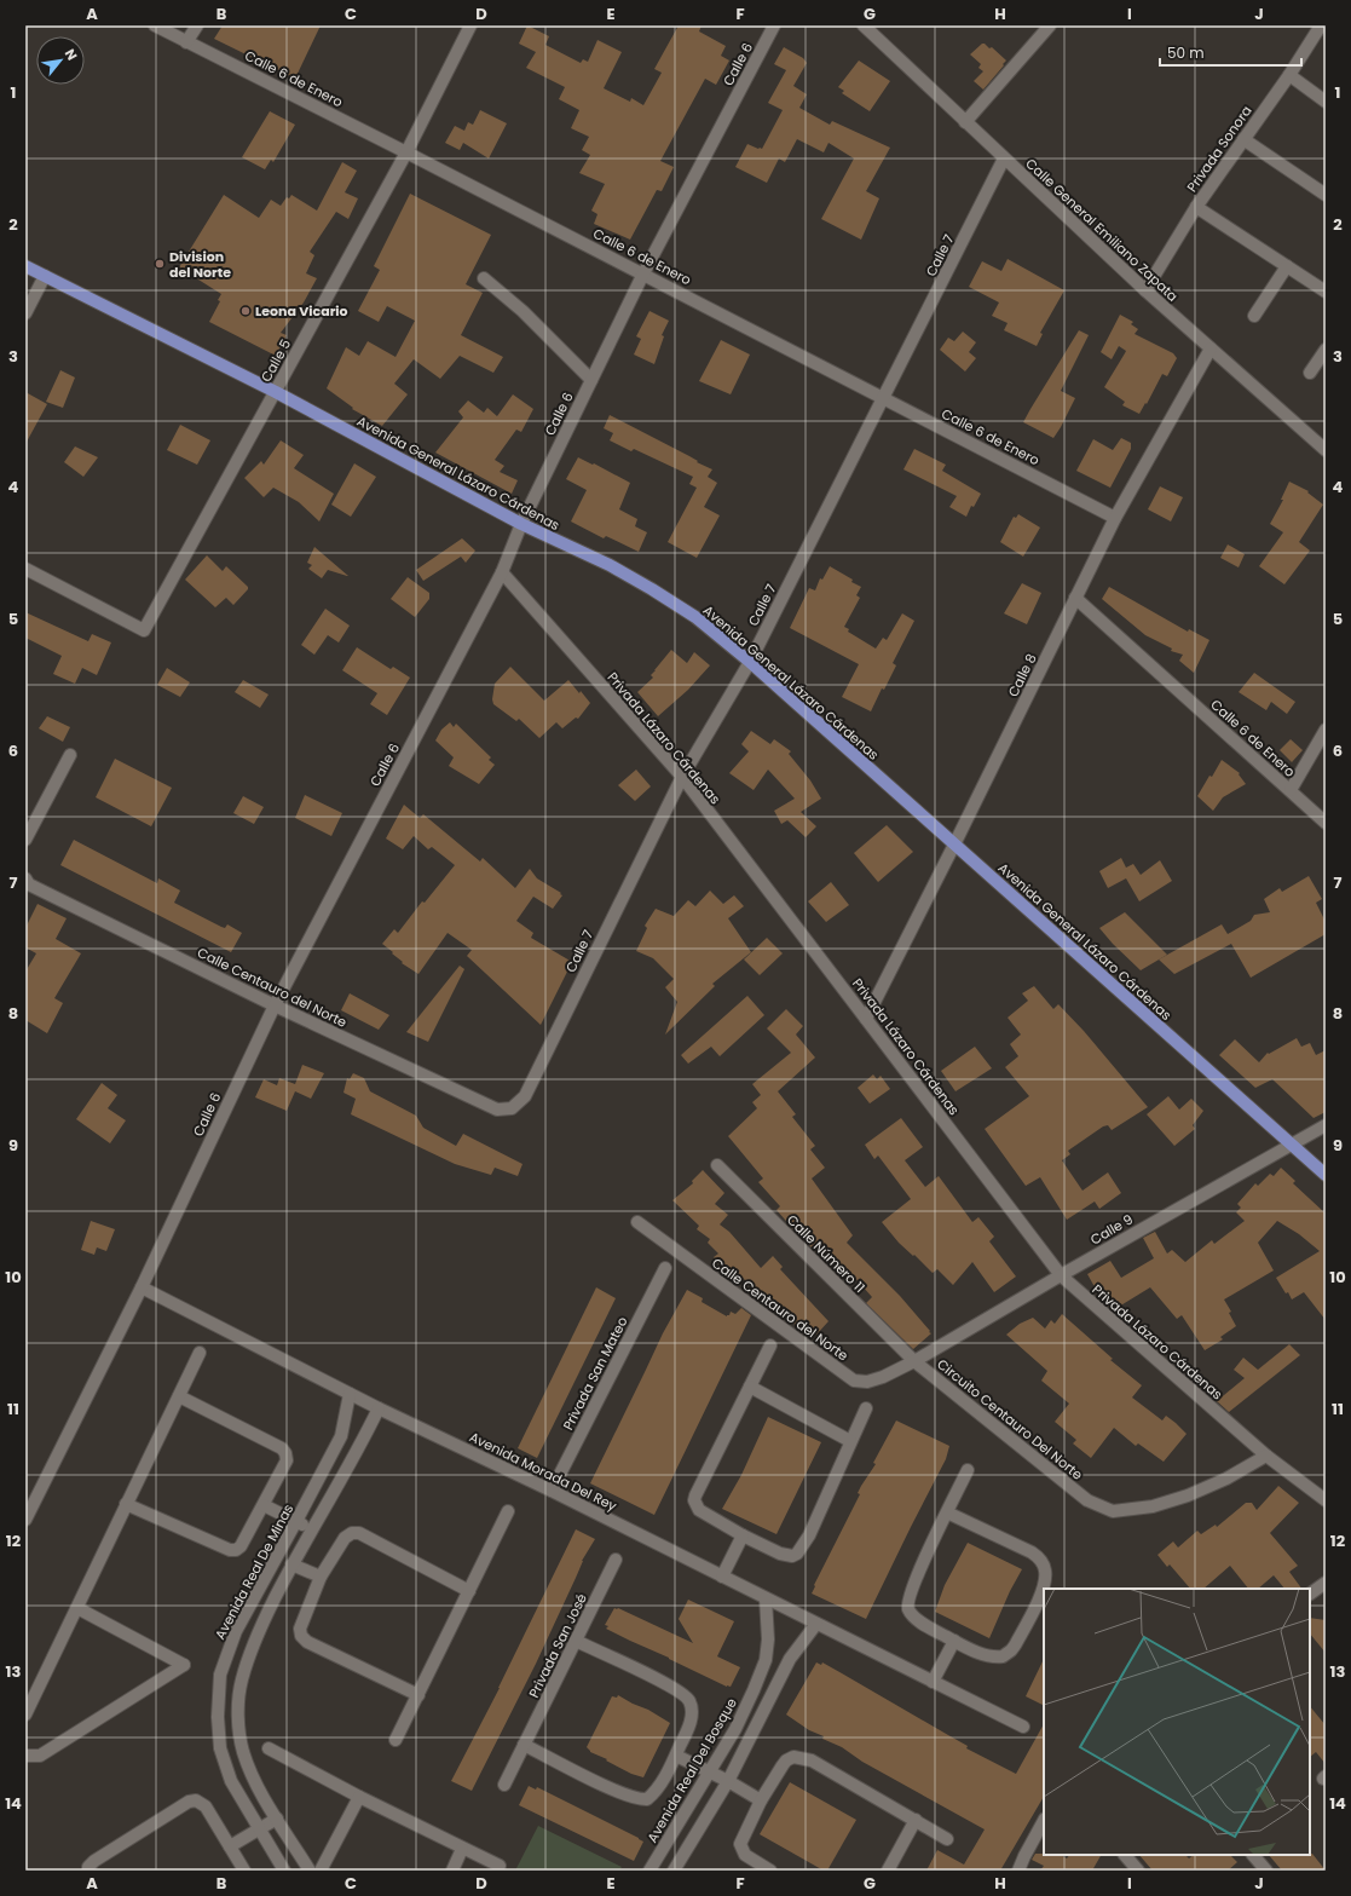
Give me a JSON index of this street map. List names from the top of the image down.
{
  "streets": {
    "main road": ["Avenida General Lázaro Cárdenas"],
    "street": [
      "Calle 6",
      "Calle 6 de Enero",
      "Privada Sonora",
      "Calle General Emiliano Zapata",
      "Calle 7",
      "Calle 5",
      "Calle 8",
      "Privada Lázaro Cárdenas",
      "Calle Centauro del Norte",
      "Calle 9",
      "Calle Número 11",
      "Privada San Mateo",
      "Circuito Centauro Del Norte",
      "Avenida Morada Del Rey",
      "Avenida Real De Minas",
      "Privada San José",
      "Avenida Real Del Bosque"
    ]
  },
  "crossings": [
    ["Calle 6", "Calle 6 de Enero"],
    ["Calle 6", "Avenida General Lázaro Cárdenas"],
    ["Calle 6", "Privada Lázaro Cárdenas"],
    ["Calle 6", "Calle Centauro del Norte"],
    ["Calle 6", "Avenida Morada Del Rey"],
    ["Calle 6 de Enero", "Calle 7"],
    ["Calle 6 de Enero", "Calle 5"],
    ["Calle 6 de Enero", "Calle 8"],
    ["Privada Sonora", "Calle General Emiliano Zapata"],
    ["Calle General Emiliano Zapata", "Calle 7"],
    ["Calle General Emiliano Zapata", "Calle 8"],
    ["Calle 7", "Avenida General Lázaro Cárdenas"],
    ["Calle 7", "Privada Lázaro Cárdenas"],
    ["Calle 7", "Calle Centauro del Norte"],
    ["Calle 5", "Avenida General Lázaro Cárdenas"],
    ["Avenida General Lázaro Cárdenas", "Calle 8"],
    ["Avenida General Lázaro Cárdenas", "Calle 9"],
    ["Calle 8", "Privada Lázaro Cárdenas"],
    ["Privada Lázaro Cárdenas", "Calle 9"],
    ["Privada Lázaro Cárdenas", "Circuito Centauro Del Norte"],
    ["Calle Centauro del Norte", "Calle 9"],
    ["Calle Centauro del Norte", "Calle Número 11"],
    ["Calle Centauro del Norte", "Circuito Centauro Del Norte"],
    ["Calle 9", "Calle Número 11"],
    ["Calle 9", "Circuito Centauro Del Norte"],
    ["Calle Número 11", "Circuito Centauro Del Norte"],
    ["Privada San Mateo", "Avenida Morada Del Rey"],
    ["Avenida Morada Del Rey", "Avenida Real De Minas"],
    ["Avenida Morada Del Rey", "Avenida Real Del Bosque"]
  ],
  "places": ["Division del Norte", "Leona Vicario"],
  "scale_bar": "50 m",
  "north": "top right",
  "grid": {
    "columns": [
      "A",
      "B",
      "C",
      "D",
      "E",
      "F",
      "G",
      "H",
      "I",
      "J"
    ],
    "rows": [
      "1",
      "2",
      "3",
      "4",
      "5",
      "6",
      "7",
      "8",
      "9",
      "10",
      "11",
      "12",
      "13",
      "14"
    ]
  }
}
